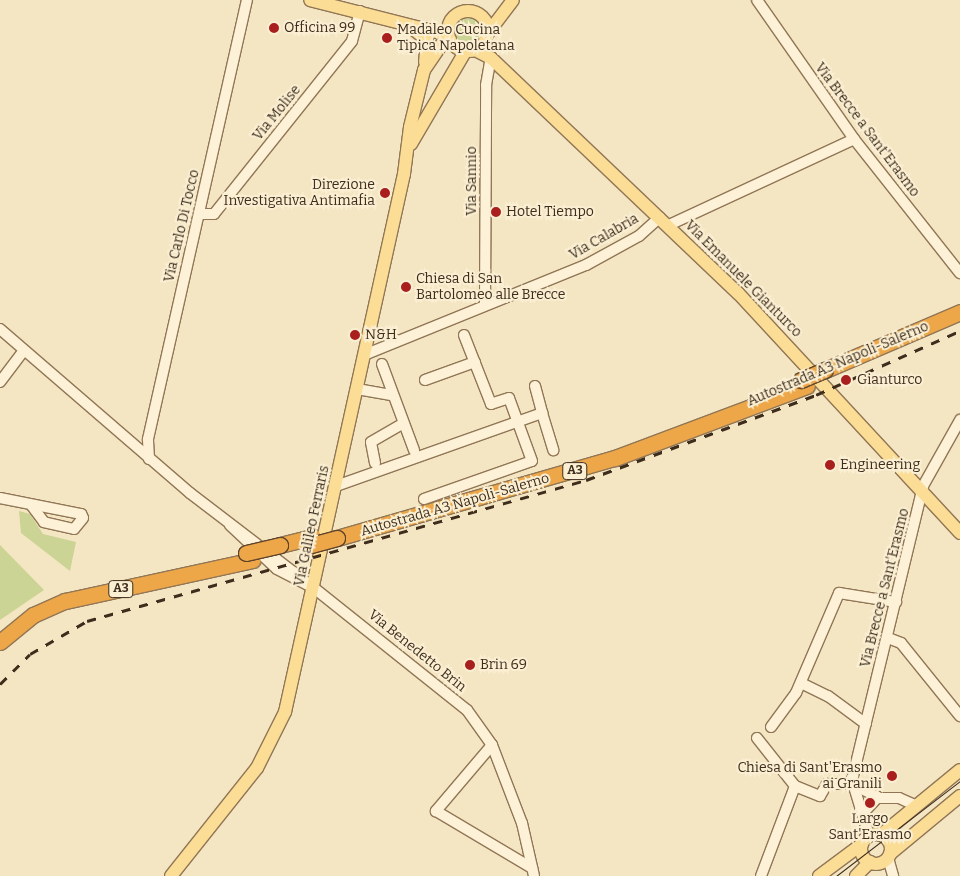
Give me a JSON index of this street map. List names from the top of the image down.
{
  "streets": {
    "highway": ["Autostrada A3 Napoli-Salerno", "A3"],
    "main road": ["Via Emanuele Gianturco", "Via Galileo Ferraris"],
    "street": [
      "Via Molise",
      "Via Brecce a Sant'Erasmo",
      "Via Sannio",
      "Via Carlo Di Tocco",
      "Via Calabria",
      "Via Benedetto Brin"
    ]
  },
  "crossings": [
    ["Via Molise", "Via Carlo Di Tocco"],
    ["Via Brecce a Sant'Erasmo", "Via Calabria"],
    ["Via Brecce a Sant'Erasmo", "Via Emanuele Gianturco"],
    ["Via Sannio", "Via Calabria"],
    ["Via Sannio", "Via Emanuele Gianturco"],
    ["Via Carlo Di Tocco", "Via Benedetto Brin"],
    ["Via Calabria", "Via Emanuele Gianturco"],
    ["Via Calabria", "Via Galileo Ferraris"],
    ["Via Emanuele Gianturco", "Via Galileo Ferraris"],
    ["Via Galileo Ferraris", "Via Benedetto Brin"]
  ],
  "places": [
    "Officina 99",
    "Madaleo Cucina Tipica Napoletana",
    "Direzione Investigativa Antimafia",
    "Hotel Tiempo",
    "Chiesa di San Bartolomeo alle Brecce",
    "N&H",
    "Gianturco",
    "Engineering",
    "Brin 69",
    "Chiesa di Sant'Erasmo ai Granili",
    "Largo Sant'Erasmo"
  ]
}
